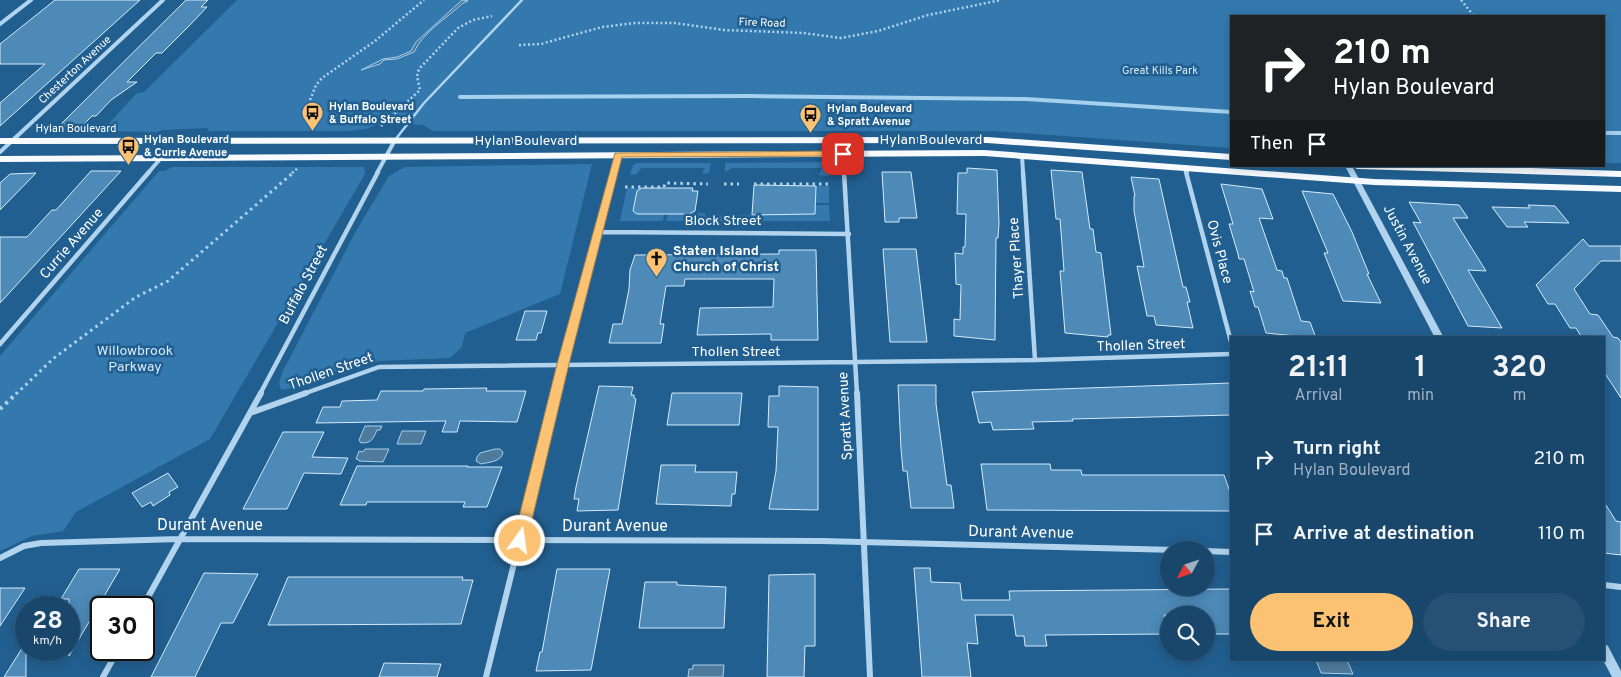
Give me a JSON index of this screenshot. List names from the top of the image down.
{
  "streets": {
    "main road": ["Hylan Boulevard"],
    "street": [
      "Chesterton Avenue",
      "Block Street",
      "Currie Avenue",
      "Justin Avenue",
      "Ovis Place",
      "Thayer Place",
      "Buffalo Street",
      "Thollen Street",
      "Spratt Avenue",
      "Durant Avenue"
    ],
    "path": ["Fire Road"]
  },
  "crossings": [
    ["Chesterton Avenue", "Hylan Boulevard"],
    ["Hylan Boulevard", "Currie Avenue"],
    ["Hylan Boulevard", "Justin Avenue"],
    ["Hylan Boulevard", "Ovis Place"],
    ["Hylan Boulevard", "Thayer Place"],
    ["Hylan Boulevard", "Buffalo Street"],
    ["Hylan Boulevard", "Spratt Avenue"],
    ["Block Street", "Spratt Avenue"],
    ["Thayer Place", "Thollen Street"],
    ["Buffalo Street", "Thollen Street"],
    ["Buffalo Street", "Durant Avenue"],
    ["Thollen Street", "Spratt Avenue"],
    ["Spratt Avenue", "Durant Avenue"]
  ],
  "parks": ["Great Kills Park", "Willowbrook Parkway"],
  "places": {
    "bus stop": ["Hylan Boulevard & Buffalo Street", "Hylan Boulevard & Spratt Avenue", "Hylan Boulevard & Currie Avenue"],
    "church": ["Staten Island Church of Christ"]
  },
  "north": "bottom left",
  "page": {
    "turn": ["210 m", "Hylan Boulevard"],
    "then": "Then",
    "eta": [
      "21:11",
      "Arrival",
      "1",
      "min",
      "320",
      "m"
    ],
    "list": [
      {
        "name": "Turn right",
        "note": "Hylan Boulevard",
        "value": "210 m"
      },
      {
        "name": "Arrive at destination",
        "value": "110 m"
      }
    ],
    "buttons": ["Exit", "Share"],
    "speed": "28 km/h",
    "limit": "30"
  }
}
